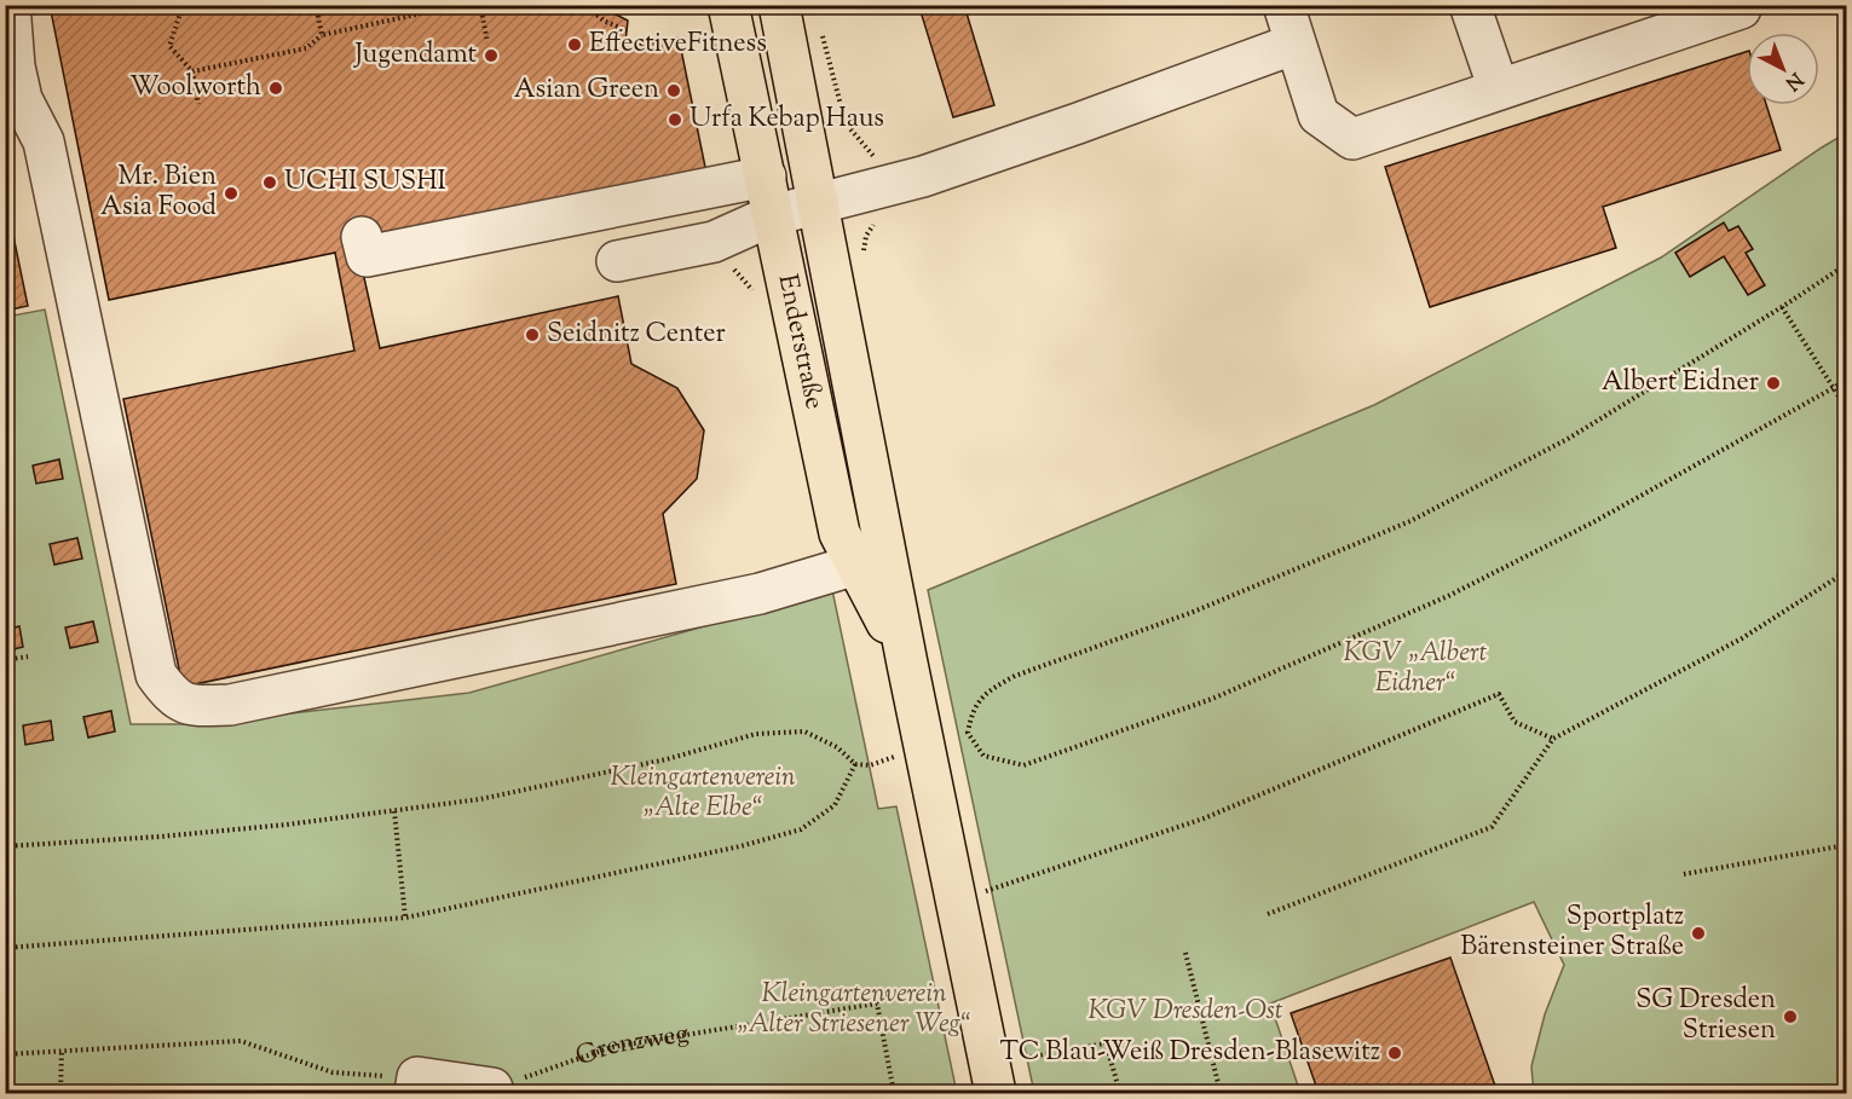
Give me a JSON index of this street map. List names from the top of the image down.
{
  "streets": {
    "main road": ["Enderstraße"],
    "path": ["Grenzweg"]
  },
  "parks": [
    "KGV „Albert Eidner“",
    "Kleingartenverein „Alte Elbe“",
    "Kleingartenverein „Alter Striesener Weg“",
    "KGV Dresden-Ost"
  ],
  "places": [
    "EffectiveFitness",
    "Jugendamt",
    "Woolworth",
    "Asian Green",
    "Urfa Kebap Haus",
    "UCHI SUSHI",
    "Mr. Bien Asia Food",
    "Seidnitz Center",
    "Albert Eidner",
    "Sportplatz Bärensteiner Straße",
    "SG Dresden Striesen",
    "TC Blau-Weiß Dresden-Blasewitz"
  ],
  "north": "bottom right"
}
